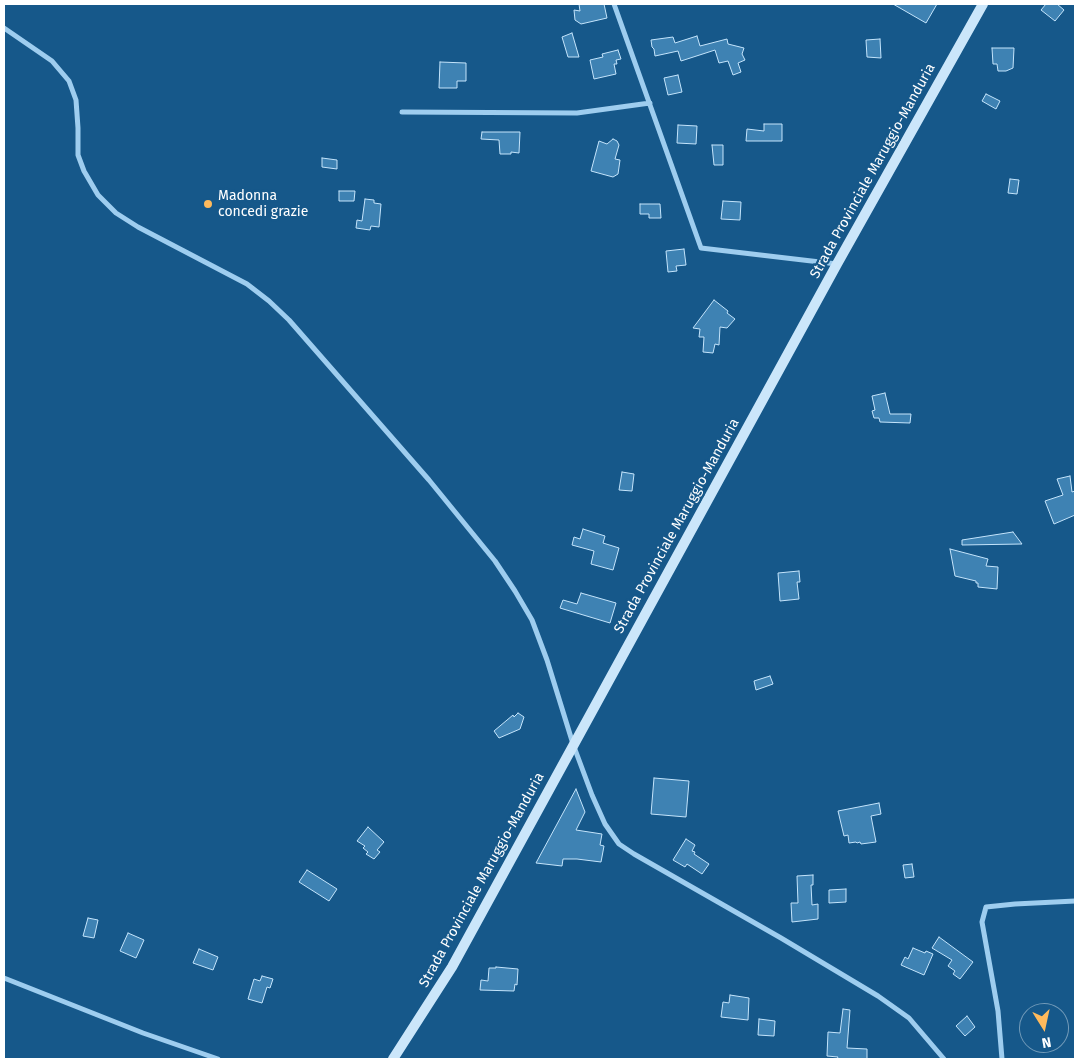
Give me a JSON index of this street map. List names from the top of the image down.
{
  "streets": {
    "main road": ["Strada Provinciale Maruggio-Manduria"]
  },
  "places": ["Madonna concedi grazie"],
  "north": "bottom"
}
